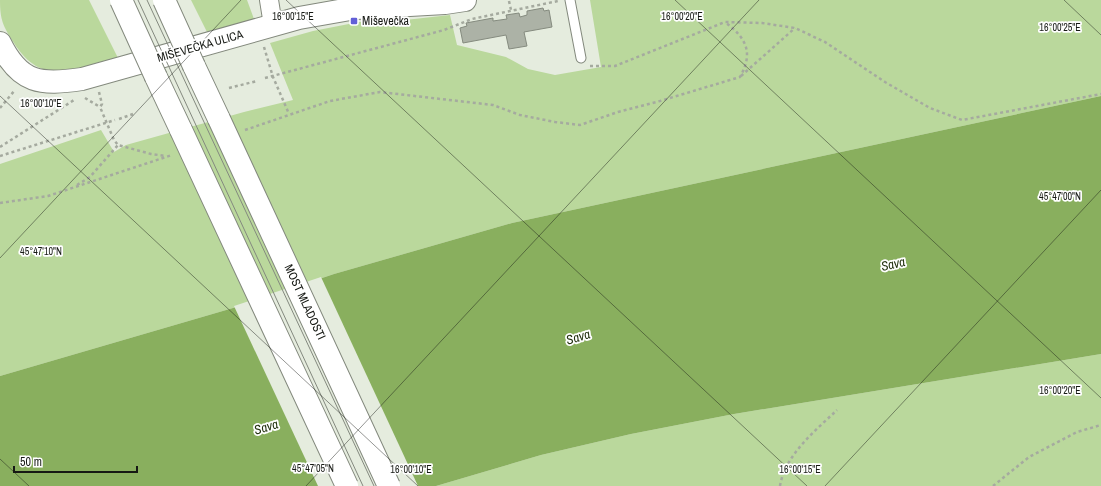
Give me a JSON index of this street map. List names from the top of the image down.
{
  "streets": {
    "main road": ["MIŠEVEČKA ULICA", "MOST MLADOSTI"]
  },
  "water": ["Sava"],
  "places": {
    "transit": ["Miševečka"]
  },
  "scale_bar": "50 m",
  "coordinates": [
    "16°00'15\"E",
    "16°00'20\"E",
    "16°00'25\"E",
    "16°00'10\"E",
    "45°47'00\"N",
    "45°47'10\"N",
    "45°47'05\"N"
  ]
}
